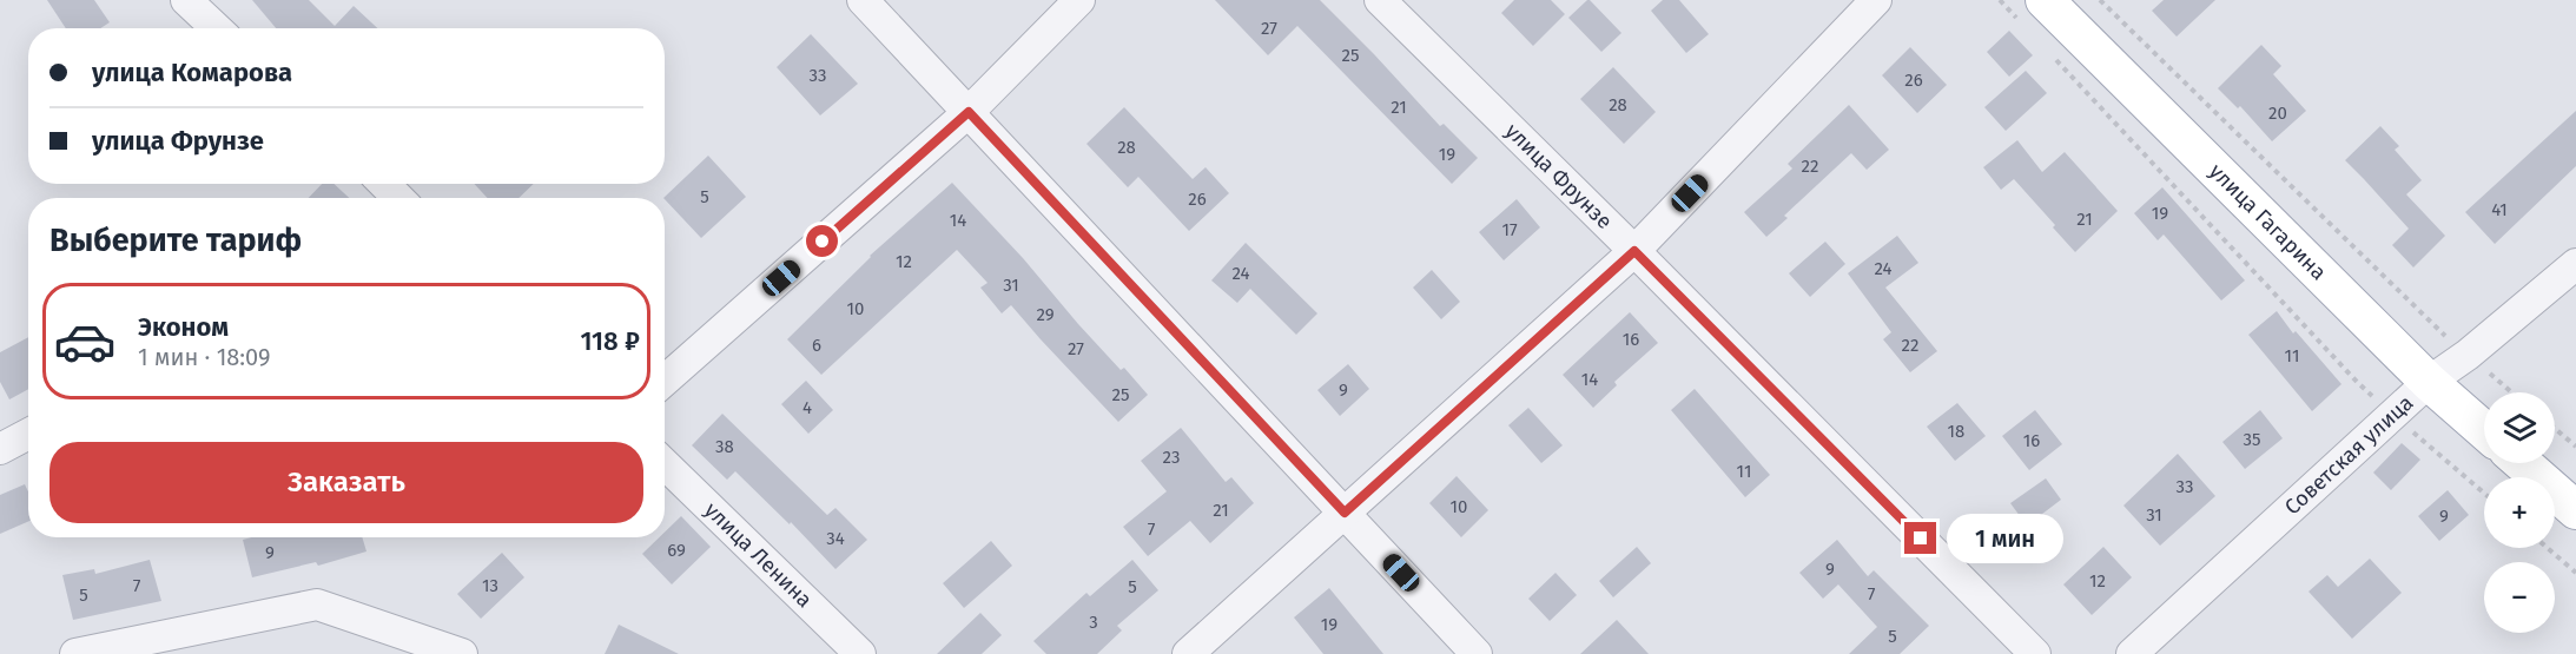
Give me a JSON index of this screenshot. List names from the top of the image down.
{
  "streets": {
    "main road": ["улица Гагарина"],
    "street": ["улица Фрунзе", "Советская улица", "улица Ленина"]
  },
  "crossings": [
    ["улица Гагарина", "Советская улица"]
  ],
  "house_numbers": [
    "27",
    "25",
    "33",
    "26",
    "28",
    "21",
    "20",
    "28",
    "19",
    "22",
    "5",
    "26",
    "41",
    "19",
    "21",
    "14",
    "17",
    "12",
    "24",
    "24",
    "31",
    "10",
    "29",
    "16",
    "6",
    "22",
    "27",
    "11",
    "14",
    "9",
    "25",
    "4",
    "18",
    "35",
    "16",
    "38",
    "23",
    "11",
    "33",
    "10",
    "21",
    "31",
    "9",
    "7",
    "34",
    "69",
    "9",
    "9",
    "12",
    "7",
    "13",
    "5",
    "7",
    "5",
    "3",
    "19",
    "5"
  ],
  "page": {
    "banner": ["улица Комарова", "улица Фрунзе"],
    "heading": "Выберите тариф",
    "list": [
      {
        "name": "Эконом",
        "note": "1 мин · 18:09",
        "value": "118 ₽"
      }
    ],
    "map_buttons": ["+", "−"],
    "buttons": "Заказать",
    "bubble": "1 мин"
  }
}
